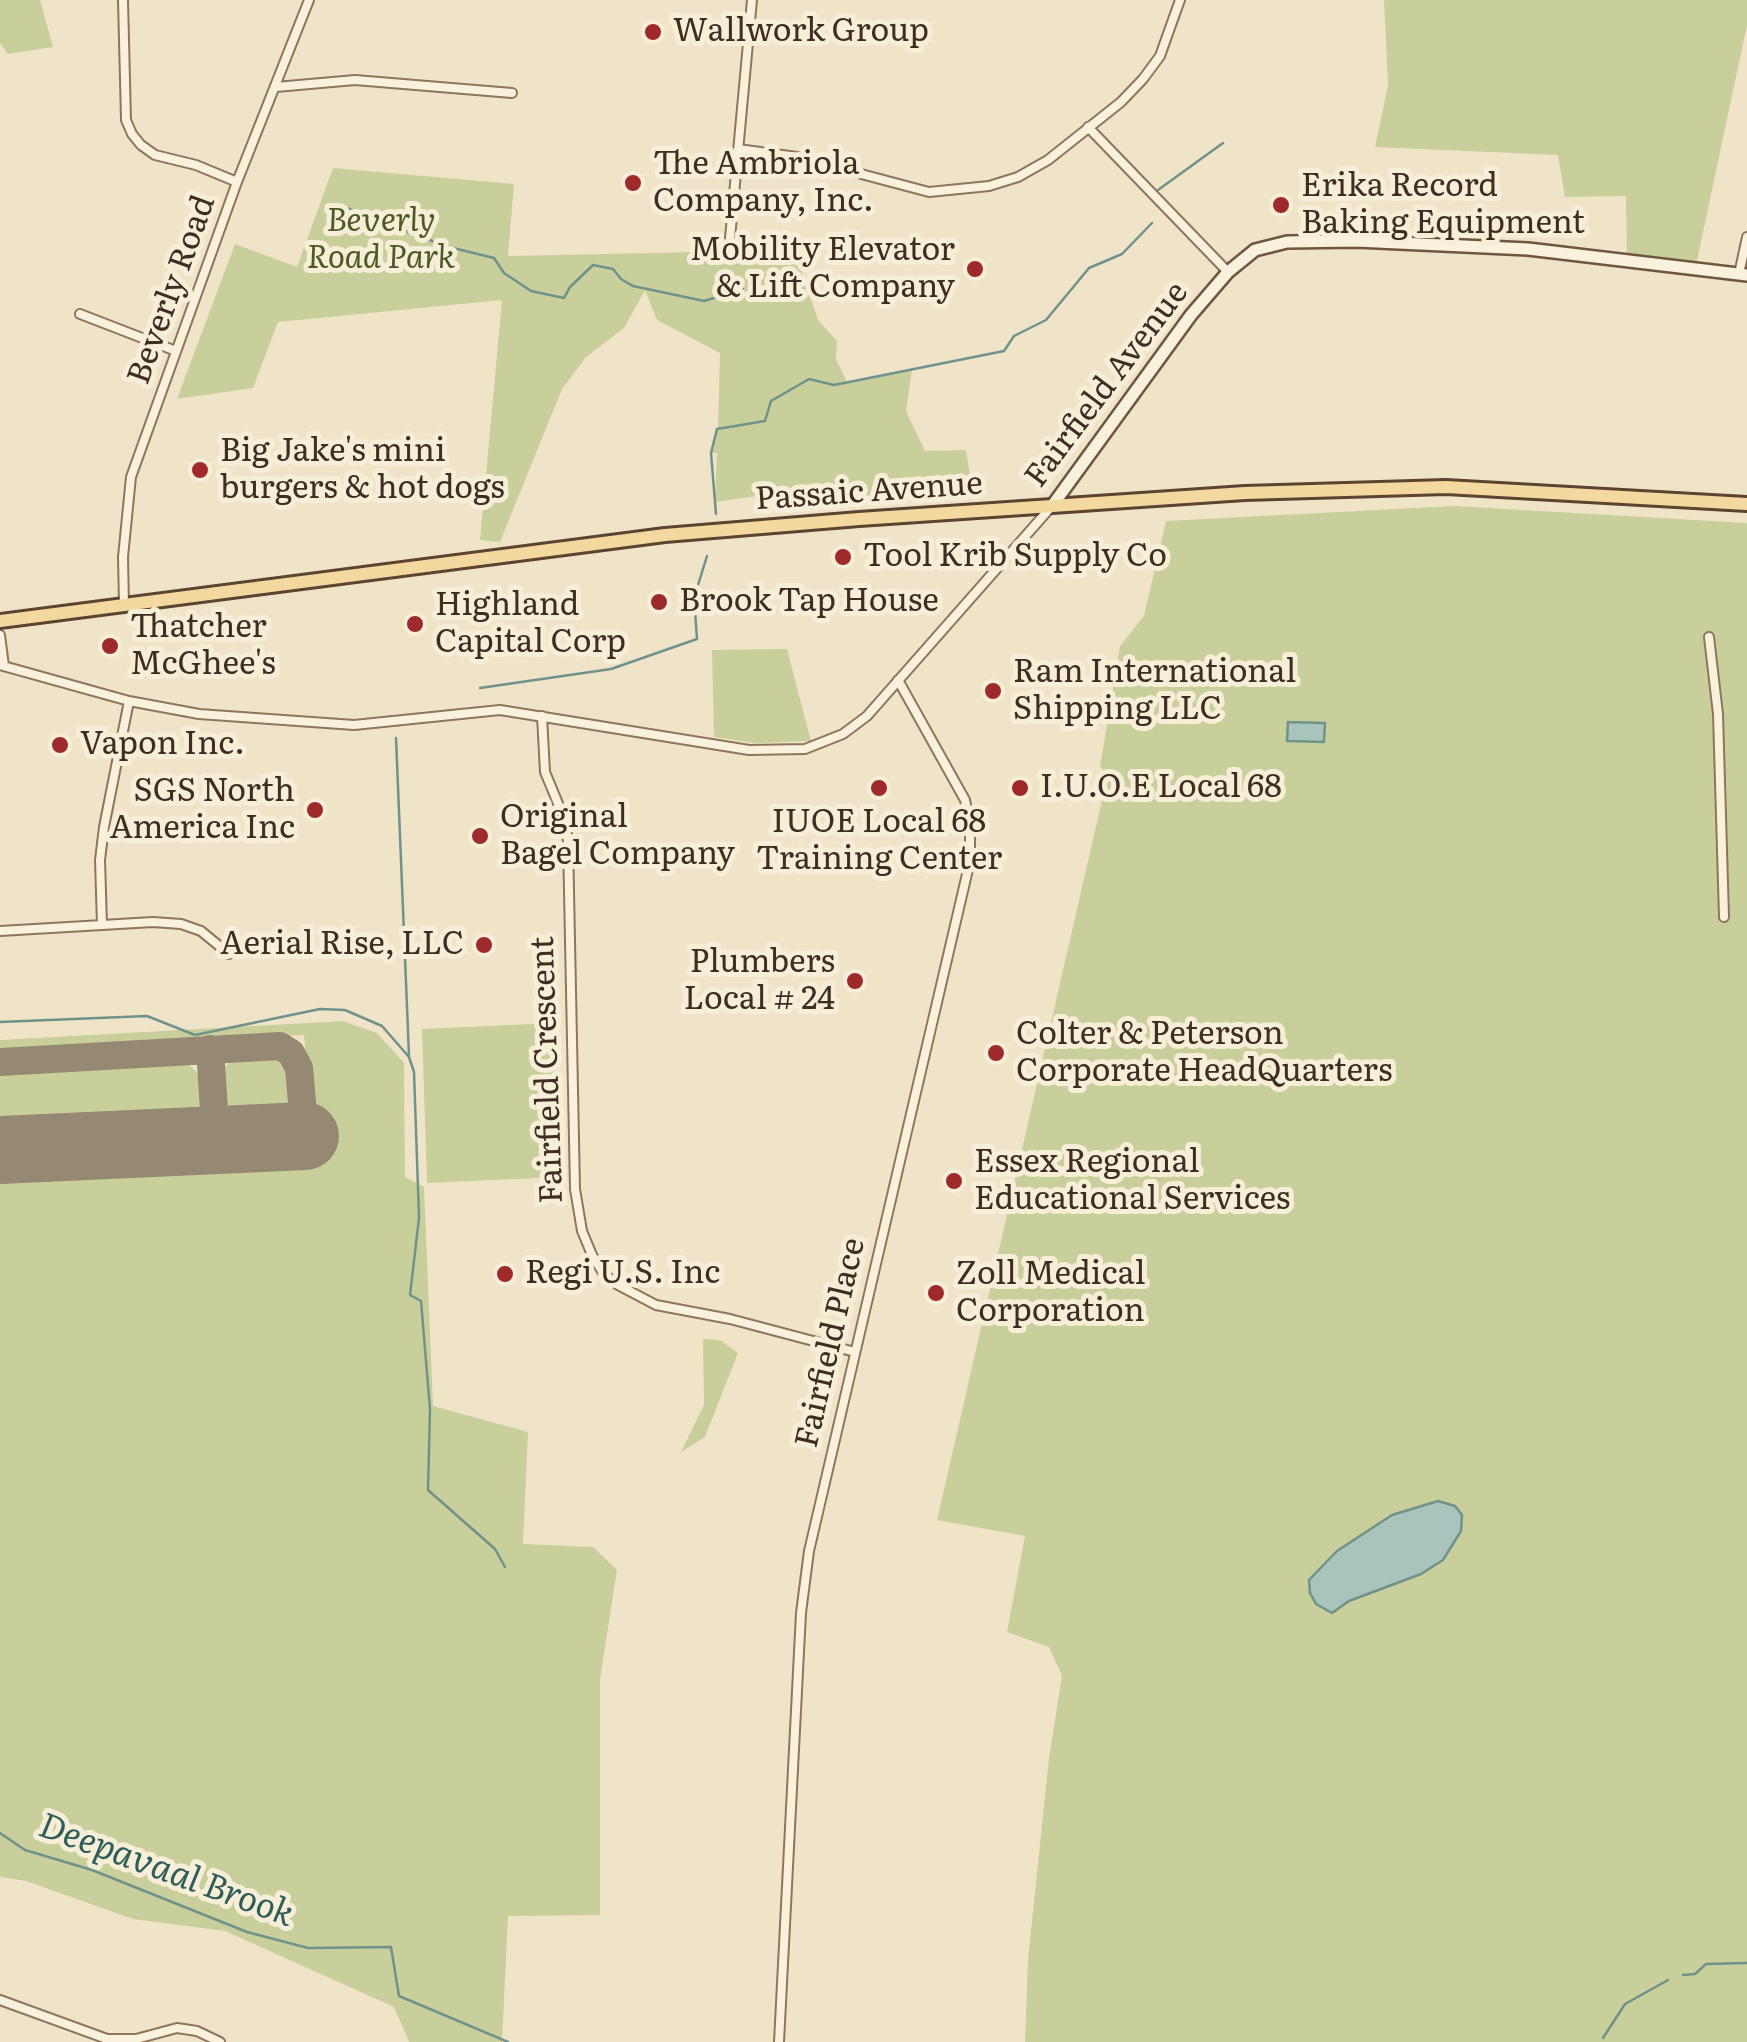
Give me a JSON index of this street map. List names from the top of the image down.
{
  "streets": {
    "main road": ["Passaic Avenue"],
    "street": [
      "Beverly Road",
      "Fairfield Avenue",
      "Fairfield Crescent",
      "Fairfield Place"
    ]
  },
  "crossings": [
    ["Beverly Road", "Passaic Avenue"],
    ["Fairfield Avenue", "Passaic Avenue"],
    ["Fairfield Avenue", "Fairfield Crescent"],
    ["Fairfield Avenue", "Fairfield Place"],
    ["Fairfield Crescent", "Fairfield Place"]
  ],
  "water": ["Deepavaal Brook"],
  "parks": ["Beverly Road Park"],
  "places": [
    "Wallwork Group",
    "The Ambriola Company, Inc.",
    "Erika Record Baking Equipment",
    "Mobility Elevator & Lift Company",
    "Big Jake's mini burgers & hot dogs",
    "Tool Krib Supply Co",
    "Brook Tap House",
    "Highland Capital Corp",
    "Thatcher McGhee's",
    "Ram International Shipping LLC",
    "Vapon Inc.",
    "IUOE Local 68 Training Center",
    "I.U.O.E Local 68",
    "SGS North America Inc",
    "Original Bagel Company",
    "Aerial Rise, LLC",
    "Plumbers Local # 24",
    "Colter & Peterson Corporate HeadQuarters",
    "Essex Regional Educational Services",
    "Regi U.S. Inc",
    "Zoll Medical Corporation"
  ]
}
